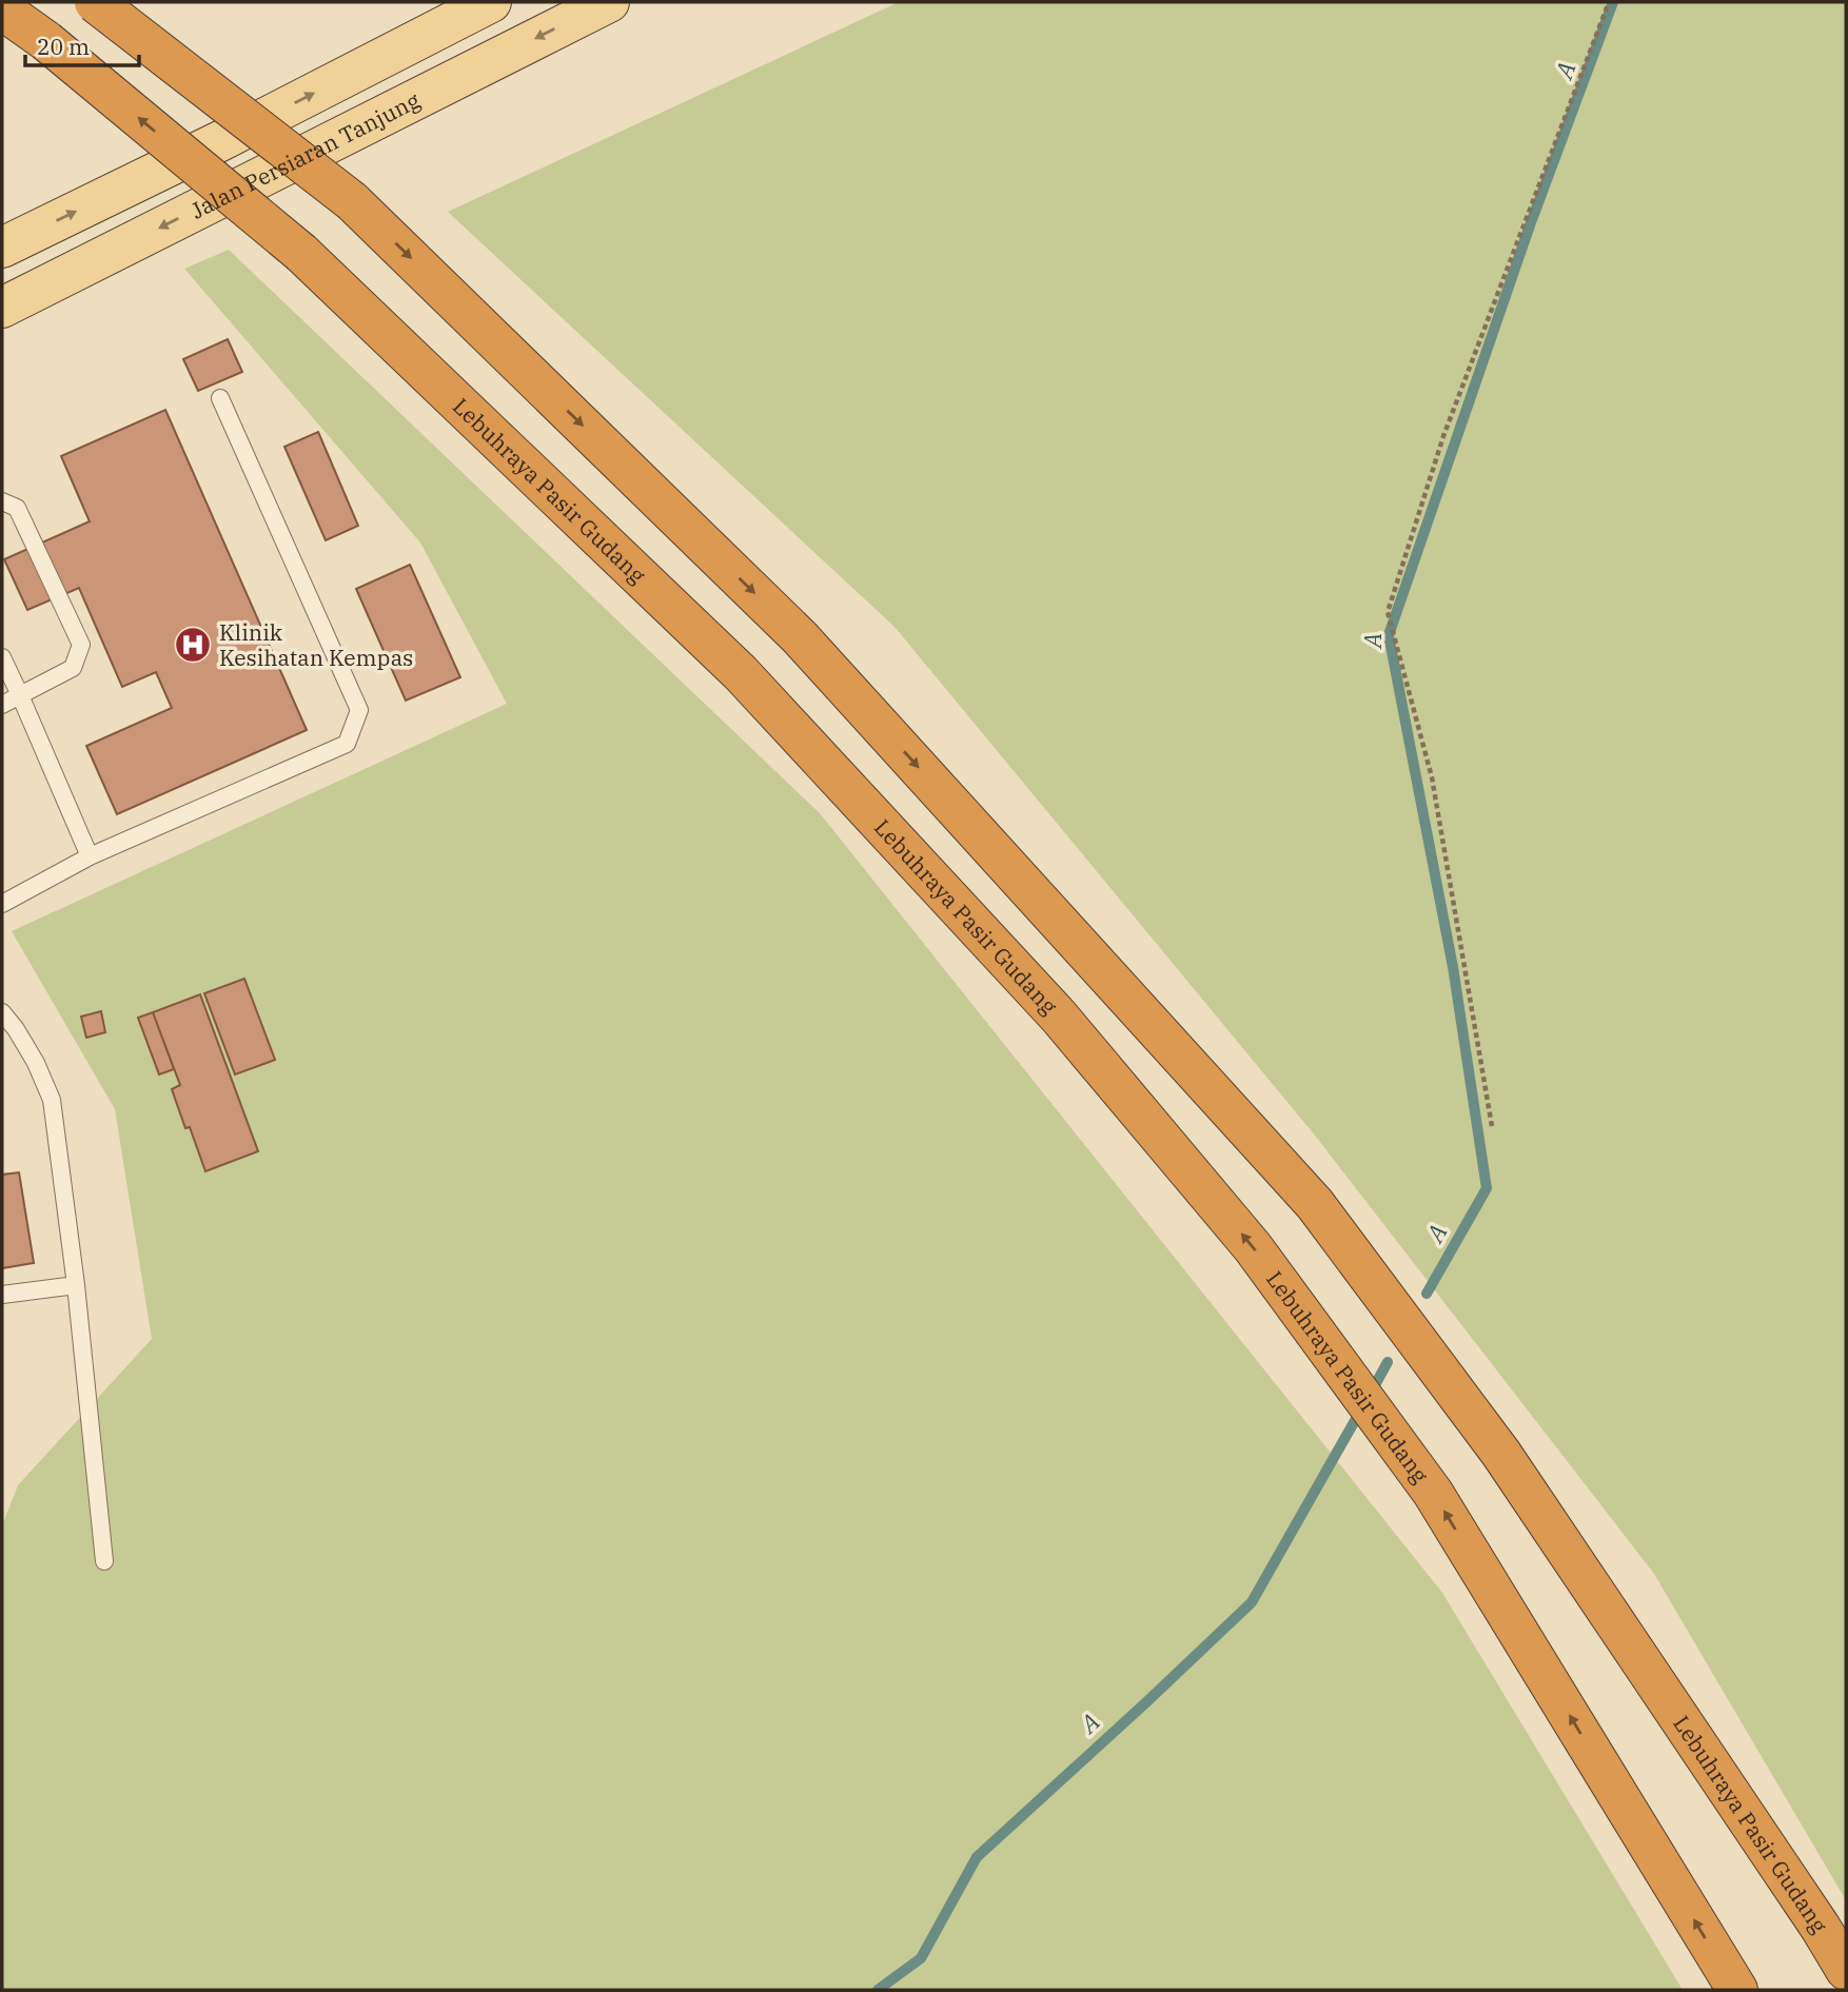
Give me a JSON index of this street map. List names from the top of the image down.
{
  "streets": {
    "highway": ["Lebuhraya Pasir Gudang"],
    "main road": ["Jalan Persiaran Tanjung"]
  },
  "water": ["A"],
  "places": {
    "hospital": ["Klinik Kesihatan Kempas"]
  },
  "scale_bar": "20 m"
}
